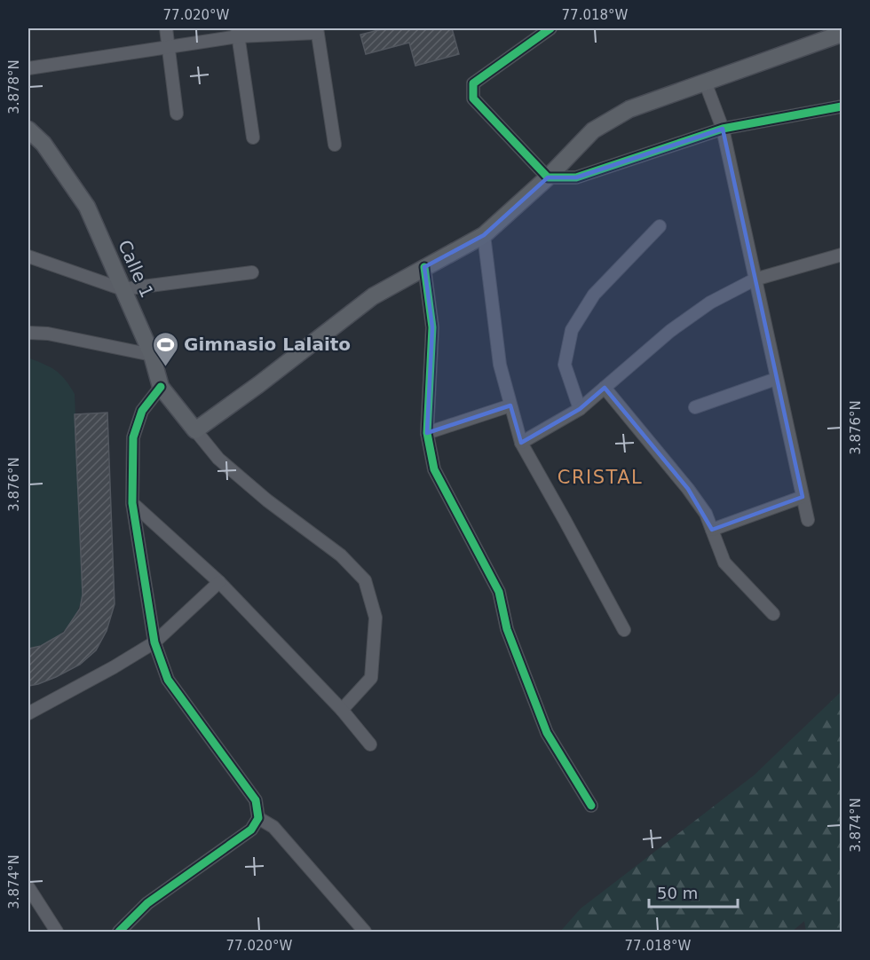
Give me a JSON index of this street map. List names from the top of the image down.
{
  "streets": {
    "main road": ["Calle 1"]
  },
  "districts": ["CRISTAL"],
  "places": {
    "sports": ["Gimnasio Lalaito"]
  },
  "scale_bar": "50 m",
  "coordinates": [
    "77.020°W",
    "77.018°W",
    "3.878°N",
    "3.876°N",
    "3.874°N"
  ]
}
